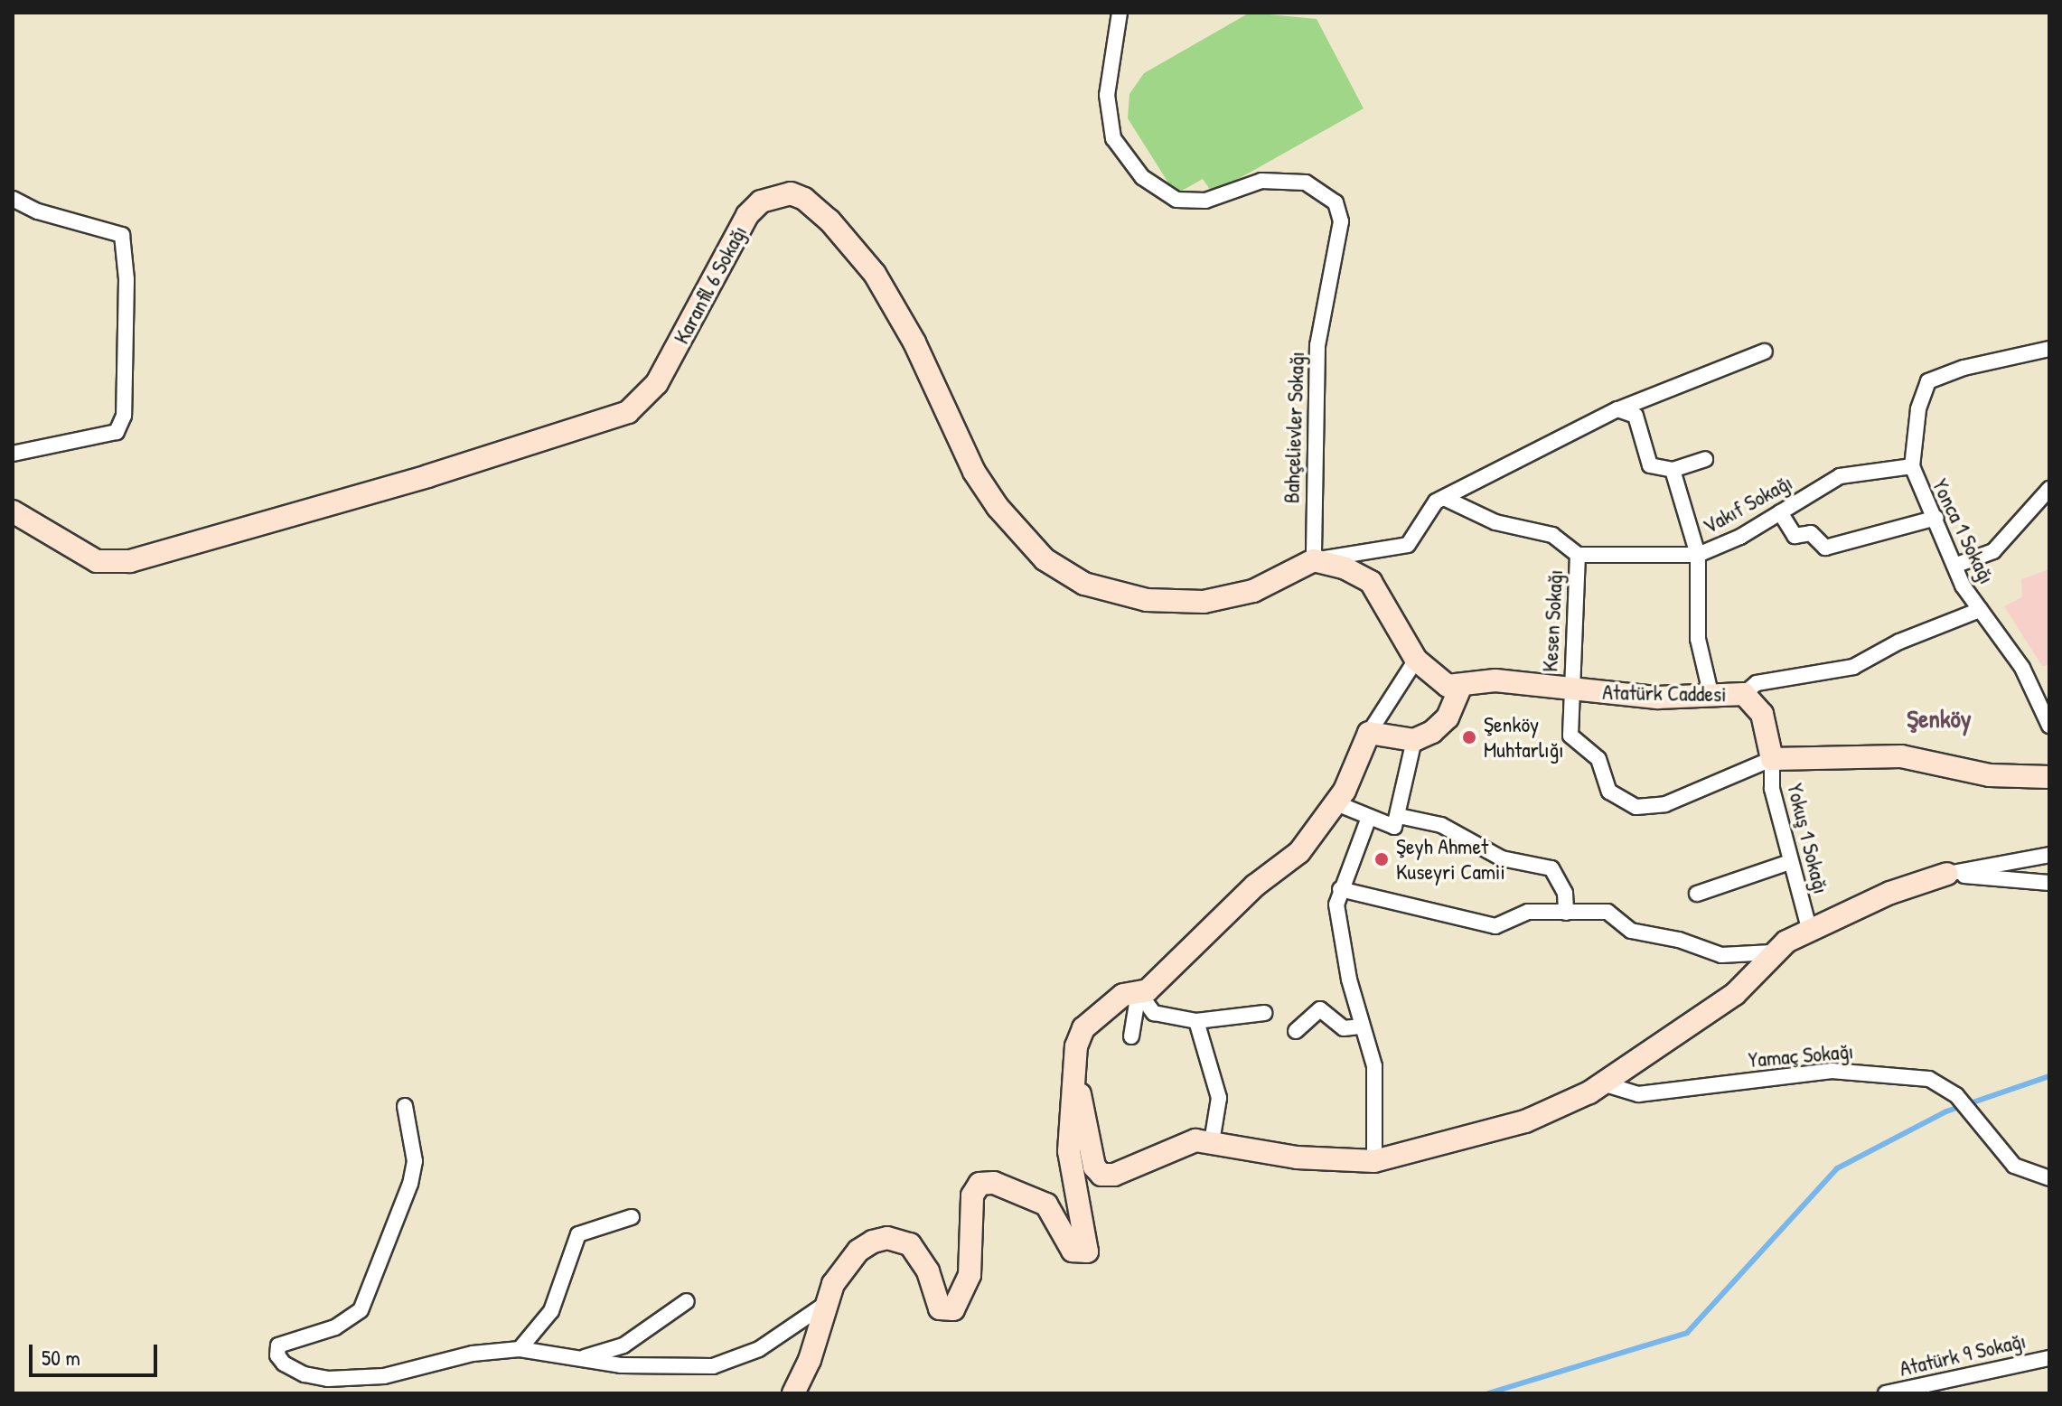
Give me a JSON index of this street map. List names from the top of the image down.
{
  "streets": {
    "street": [
      "Karanfil 6 Sokağı",
      "Bahçelievler Sokağı",
      "Vakıf Sokağı",
      "Yonca 1 Sokağı",
      "Kesen Sokağı",
      "Atatürk Caddesi",
      "Yokuş 1 Sokağı",
      "Yamaç Sokağı",
      "Atatürk 9 Sokağı"
    ]
  },
  "crossings": [
    ["Karanfil 6 Sokağı", "Bahçelievler Sokağı"],
    ["Vakıf Sokağı", "Yonca 1 Sokağı"],
    ["Vakıf Sokağı", "Atatürk Caddesi"],
    ["Kesen Sokağı", "Atatürk Caddesi"],
    ["Kesen Sokağı", "Yokuş 1 Sokağı"],
    ["Atatürk Caddesi", "Yokuş 1 Sokağı"]
  ],
  "districts": ["Şenköy"],
  "places": ["Şenköy Muhtarlığı", "Şeyh Ahmet Kuseyri Camii"],
  "scale_bar": "50 m"
}
